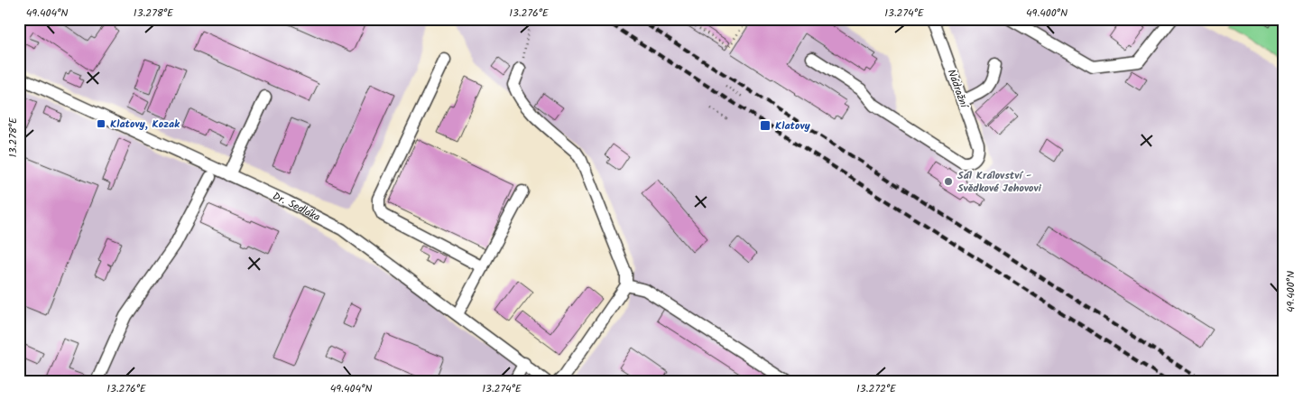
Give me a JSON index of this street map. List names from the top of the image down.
{
  "streets": {
    "street": ["Nádražní", "Dr. Sedláka"]
  },
  "places": {
    "transit": ["Klatovy, Kozak", "Klatovy"],
    "other": ["Sál Království - Svědkové Jehovovi"]
  },
  "coordinates": [
    "49.404°N",
    "13.278°E",
    "13.276°E",
    "13.274°E",
    "49.400°N",
    "13.272°E"
  ]
}
